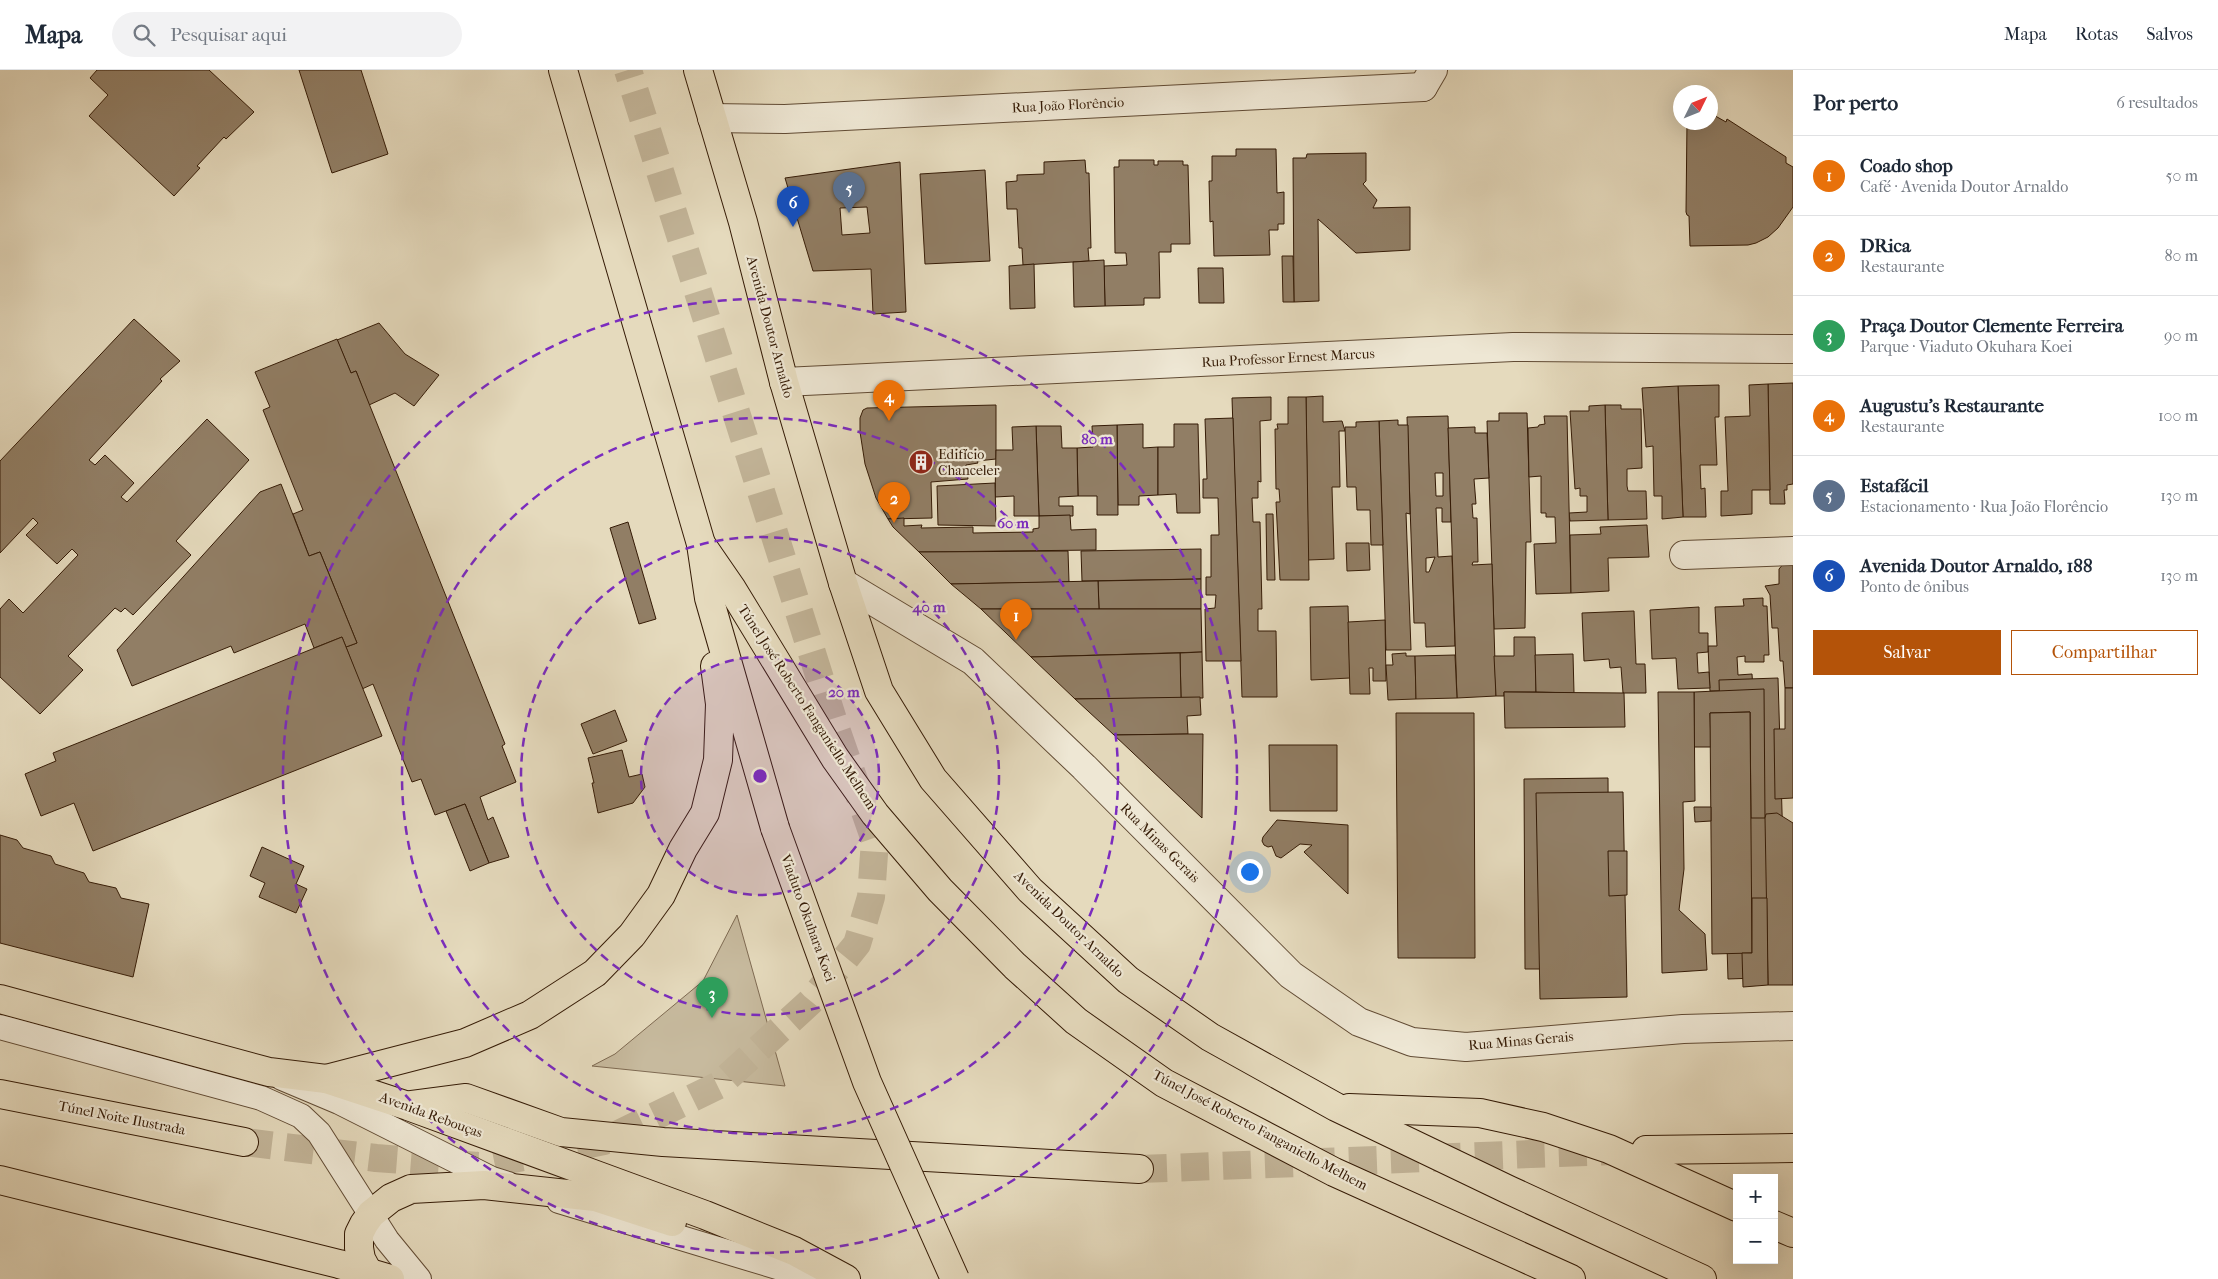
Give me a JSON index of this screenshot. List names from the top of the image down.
{
  "streets": {
    "main road": [
      "Avenida Doutor Arnaldo",
      "Túnel José Roberto Fanganiello Melhem",
      "Viaduto Okuhara Koei",
      "Avenida Rebouças",
      "Túnel Noite Ilustrada"
    ],
    "street": ["Rua João Florêncio", "Rua Professor Ernest Marcus", "Rua Minas Gerais"]
  },
  "crossings": [
    ["Rua João Florêncio", "Avenida Doutor Arnaldo"],
    ["Avenida Doutor Arnaldo", "Rua Professor Ernest Marcus"],
    ["Avenida Doutor Arnaldo", "Rua Minas Gerais"],
    ["Túnel José Roberto Fanganiello Melhem", "Viaduto Okuhara Koei"]
  ],
  "places": {
    "building": ["Edifício Chanceler"]
  },
  "north": "top right",
  "page": {
    "header": "Mapa",
    "search": "Pesquisar aqui",
    "nav": ["Mapa", "Rotas", "Salvos"],
    "heading": ["Por perto", "6 resultados"],
    "list": [
      {
        "mark": "1",
        "name": "Coado shop",
        "note": "Café · Avenida Doutor Arnaldo",
        "value": "50 m"
      },
      {
        "mark": "2",
        "name": "DRica",
        "note": "Restaurante",
        "value": "80 m"
      },
      {
        "mark": "3",
        "name": "Praça Doutor Clemente Ferreira",
        "note": "Parque · Viaduto Okuhara Koei",
        "value": "90 m"
      },
      {
        "mark": "4",
        "name": "Augustu's Restaurante",
        "note": "Restaurante",
        "value": "100 m"
      },
      {
        "mark": "5",
        "name": "Estafácil",
        "note": "Estacionamento · Rua João Florêncio",
        "value": "130 m"
      },
      {
        "mark": "6",
        "name": "Avenida Doutor Arnaldo, 188",
        "note": "Ponto de ônibus",
        "value": "130 m"
      }
    ],
    "pins": [
      "5",
      "6",
      "4",
      "2",
      "1",
      "3"
    ],
    "buttons": ["Salvar", "Compartilhar"],
    "map_buttons": ["+", "−"]
  },
  "rings": [
    "80 m",
    "60 m",
    "40 m",
    "20 m"
  ]
}
